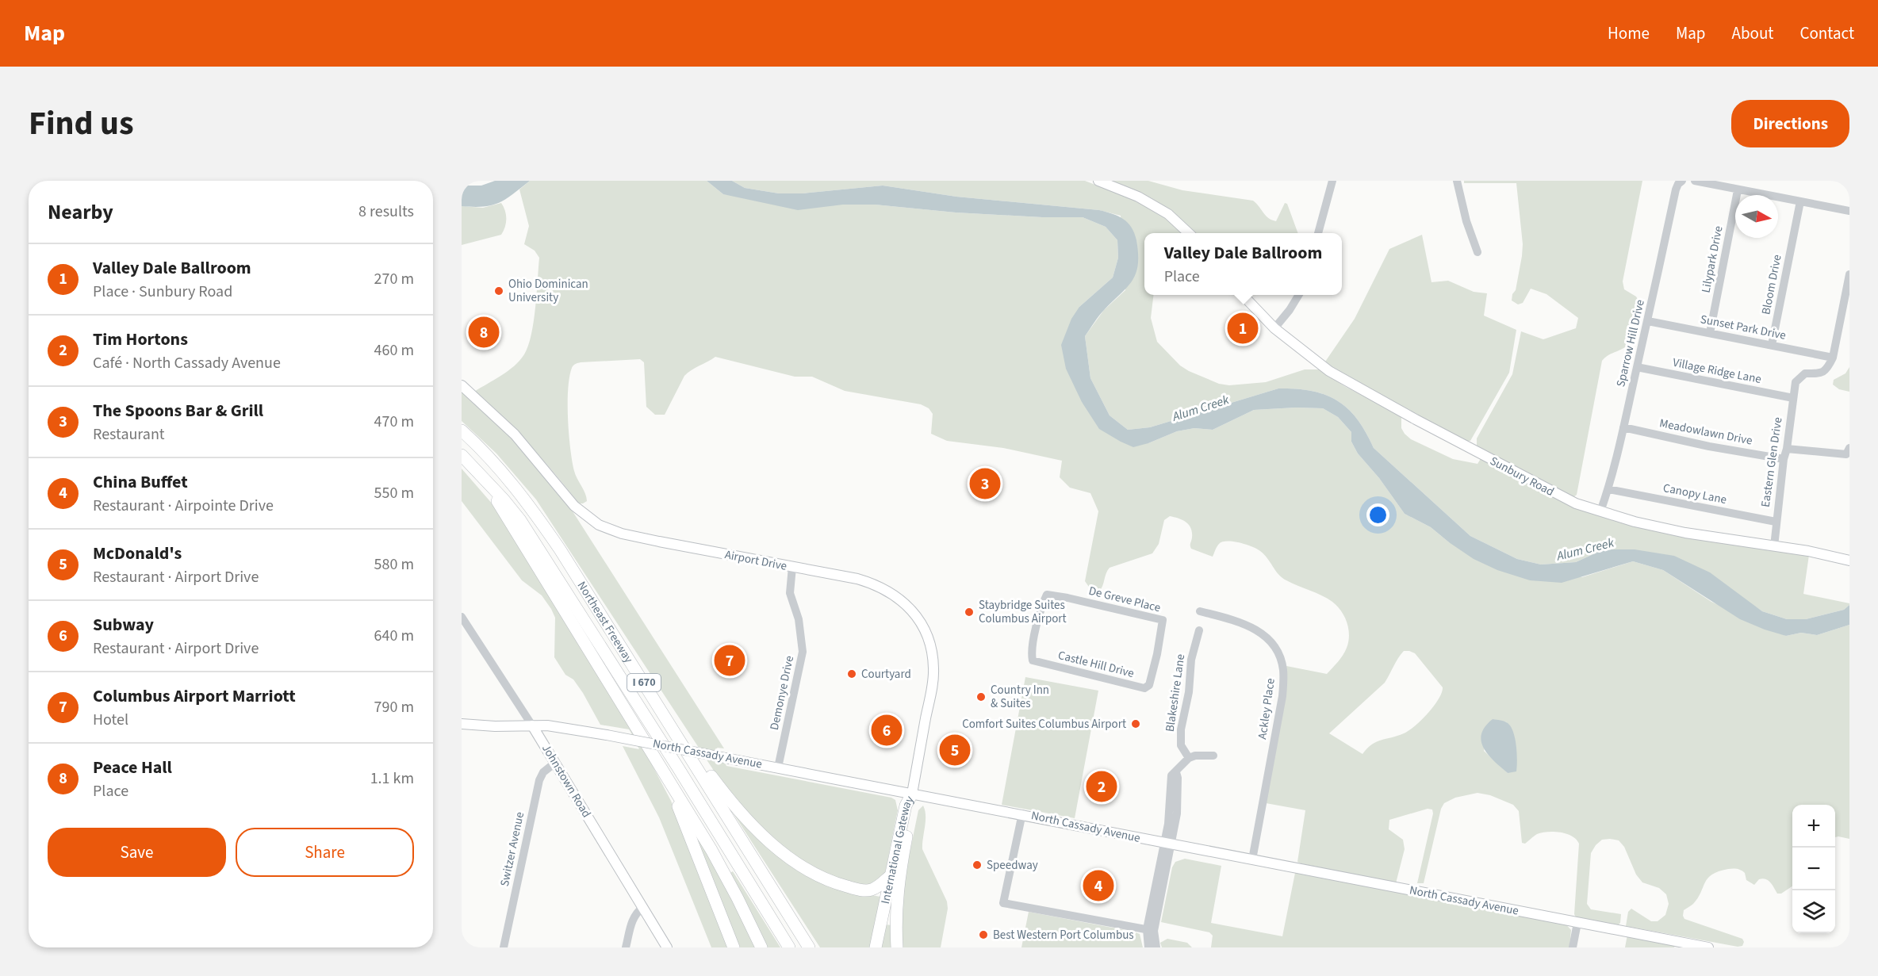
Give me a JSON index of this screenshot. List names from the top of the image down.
{
  "streets": {
    "highway": ["Northeast Freeway", "I 670", "International Gateway"],
    "main road": [
      "Sunbury Road",
      "Airport Drive",
      "North Cassady Avenue",
      "Johnstown Road"
    ],
    "street": [
      "Lilypark Drive",
      "Bloom Drive",
      "Sunset Park Drive",
      "Sparrow Hill Drive",
      "Village Ridge Lane",
      "Meadowlawn Drive",
      "Eastern Glen Drive",
      "Canopy Lane",
      "De Greve Place",
      "Castle Hill Drive",
      "Demonye Drive",
      "Blakeshire Lane",
      "Ackley Place",
      "Switzer Avenue"
    ]
  },
  "crossings": [
    ["Lilypark Drive", "Sunset Park Drive"],
    ["Bloom Drive", "Sunset Park Drive"],
    ["Sunset Park Drive", "Sparrow Hill Drive"],
    ["Sunset Park Drive", "Eastern Glen Drive"],
    ["Sparrow Hill Drive", "Village Ridge Lane"],
    ["Sparrow Hill Drive", "Meadowlawn Drive"],
    ["Sparrow Hill Drive", "Sunbury Road"],
    ["Sparrow Hill Drive", "Canopy Lane"],
    ["Village Ridge Lane", "Eastern Glen Drive"],
    ["Meadowlawn Drive", "Eastern Glen Drive"],
    ["Eastern Glen Drive", "Sunbury Road"],
    ["Eastern Glen Drive", "Canopy Lane"],
    ["Airport Drive", "Demonye Drive"],
    ["Airport Drive", "North Cassady Avenue"],
    ["Airport Drive", "International Gateway"],
    ["De Greve Place", "Castle Hill Drive"],
    ["Demonye Drive", "North Cassady Avenue"],
    ["Ackley Place", "North Cassady Avenue"],
    ["North Cassady Avenue", "Johnstown Road"],
    ["North Cassady Avenue", "International Gateway"],
    ["Johnstown Road", "Switzer Avenue"]
  ],
  "water": ["Alum Creek"],
  "places": [
    "Ohio Dominican University",
    "Staybridge Suites Columbus Airport",
    "Courtyard",
    "Country Inn & Suites",
    "Comfort Suites Columbus Airport",
    "Speedway",
    "Best Western Port Columbus"
  ],
  "north": "right",
  "page": {
    "header": "Map",
    "nav": [
      "Home",
      "Map",
      "About",
      "Contact"
    ],
    "title": "Find us",
    "buttons": [
      "Directions",
      ["Save", "Share"]
    ],
    "heading": ["Nearby", "8 results"],
    "popup": ["Valley Dale Ballroom", "Place"],
    "list": [
      {
        "mark": "1",
        "name": "Valley Dale Ballroom",
        "note": "Place · Sunbury Road",
        "value": "270 m"
      },
      {
        "mark": "2",
        "name": "Tim Hortons",
        "note": "Café · North Cassady Avenue",
        "value": "460 m"
      },
      {
        "mark": "3",
        "name": "The Spoons Bar & Grill",
        "note": "Restaurant",
        "value": "470 m"
      },
      {
        "mark": "4",
        "name": "China Buffet",
        "note": "Restaurant · Airpointe Drive",
        "value": "550 m"
      },
      {
        "mark": "5",
        "name": "McDonald's",
        "note": "Restaurant · Airport Drive",
        "value": "580 m"
      },
      {
        "mark": "6",
        "name": "Subway",
        "note": "Restaurant · Airport Drive",
        "value": "640 m"
      },
      {
        "mark": "7",
        "name": "Columbus Airport Marriott",
        "note": "Hotel",
        "value": "790 m"
      },
      {
        "mark": "8",
        "name": "Peace Hall",
        "note": "Place",
        "value": "1.1 km"
      }
    ],
    "pins": [
      "1",
      "8",
      "3",
      "7",
      "6",
      "5",
      "2",
      "4"
    ],
    "map_buttons": ["+", "−"]
  }
}
